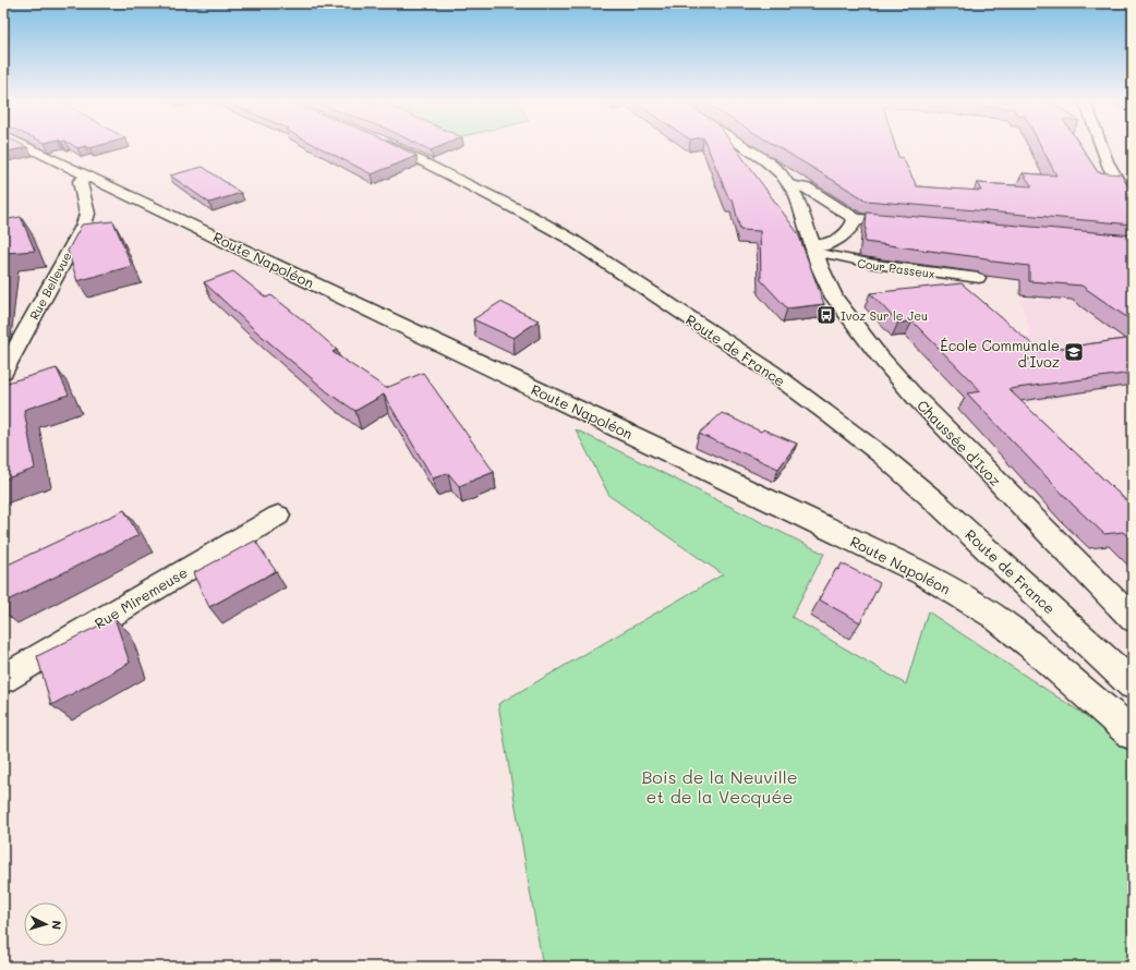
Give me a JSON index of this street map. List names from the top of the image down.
{
  "streets": {
    "main road": [
      "Route Napoléon",
      "Rue Bellevue",
      "Route de France",
      "Chaussée d'Ivoz",
      "Rue Miremeuse"
    ],
    "lane": ["Cour Passeux"]
  },
  "crossings": [
    ["Route Napoléon", "Rue Bellevue"],
    ["Cour Passeux", "Chaussée d'Ivoz"]
  ],
  "parks": ["Bois de la Neuville et de la Vecquée"],
  "places": {
    "bus stop": ["Ivoz Sur le Jeu"],
    "school or university": ["École Communale d'Ivoz"]
  },
  "north": "right"
}
